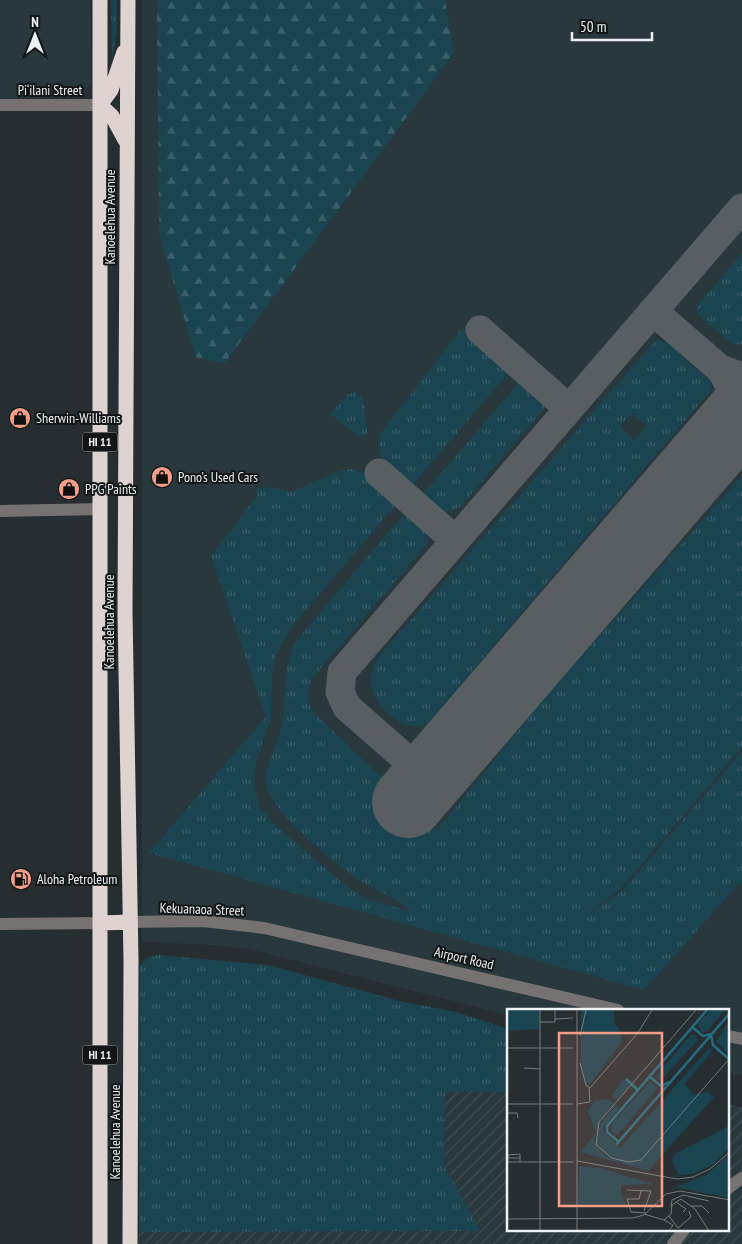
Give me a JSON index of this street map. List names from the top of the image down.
{
  "streets": {
    "highway": ["Kanoelehua Avenue", "HI 11"],
    "street": ["Pi‘ilani Street", "Kekuanaoa Street", "Airport Road"]
  },
  "crossings": [
    ["Pi‘ilani Street", "Kanoelehua Avenue"],
    ["Kanoelehua Avenue", "Kekuanaoa Street"],
    ["Kekuanaoa Street", "Airport Road"]
  ],
  "places": {
    "shop": ["Sherwin-Williams", "Pono’s Used Cars", "PPG Paints"],
    "fuel station": ["Aloha Petroleum"]
  },
  "scale_bar": "50 m",
  "north": "top"
}
